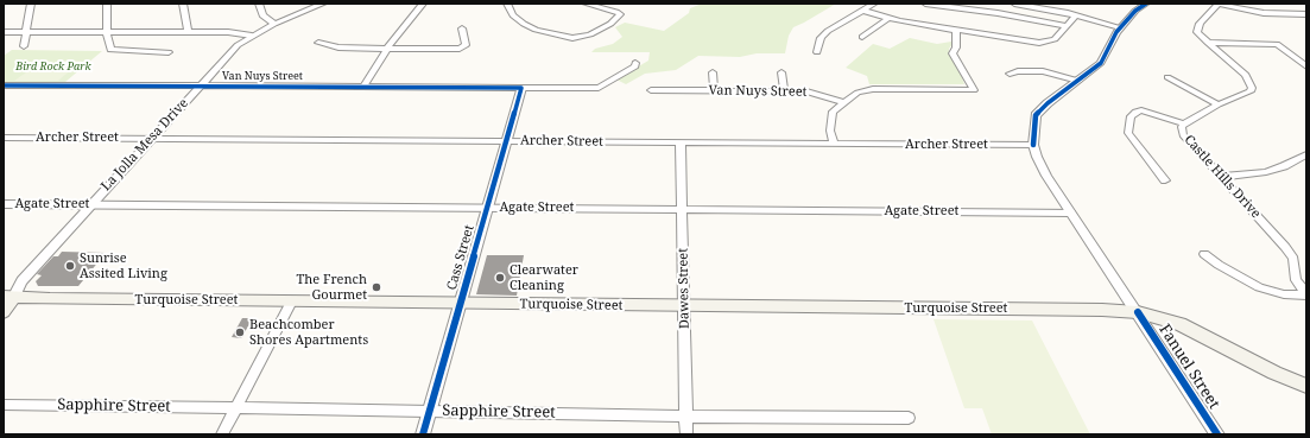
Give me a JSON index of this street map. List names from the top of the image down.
{
  "streets": {
    "main road": ["Turquoise Street"],
    "street": [
      "Van Nuys Street",
      "Archer Street",
      "La Jolla Mesa Drive",
      "Castle Hills Drive",
      "Agate Street",
      "Cass Street",
      "Dawes Street",
      "Fanuel Street",
      "Sapphire Street"
    ]
  },
  "crossings": [
    ["Van Nuys Street", "La Jolla Mesa Drive"],
    ["Van Nuys Street", "Cass Street"],
    ["Archer Street", "La Jolla Mesa Drive"],
    ["Archer Street", "Cass Street"],
    ["Archer Street", "Dawes Street"],
    ["Archer Street", "Fanuel Street"],
    ["La Jolla Mesa Drive", "Agate Street"],
    ["La Jolla Mesa Drive", "Turquoise Street"],
    ["Agate Street", "Cass Street"],
    ["Agate Street", "Dawes Street"],
    ["Agate Street", "Fanuel Street"],
    ["Cass Street", "Turquoise Street"],
    ["Cass Street", "Sapphire Street"],
    ["Dawes Street", "Turquoise Street"],
    ["Dawes Street", "Sapphire Street"],
    ["Turquoise Street", "Fanuel Street"]
  ],
  "parks": ["Bird Rock Park"],
  "places": [
    "Sunrise Assited Living",
    "Clearwater Cleaning",
    "The French Gourmet",
    "Beachcomber Shores Apartments"
  ]
}
